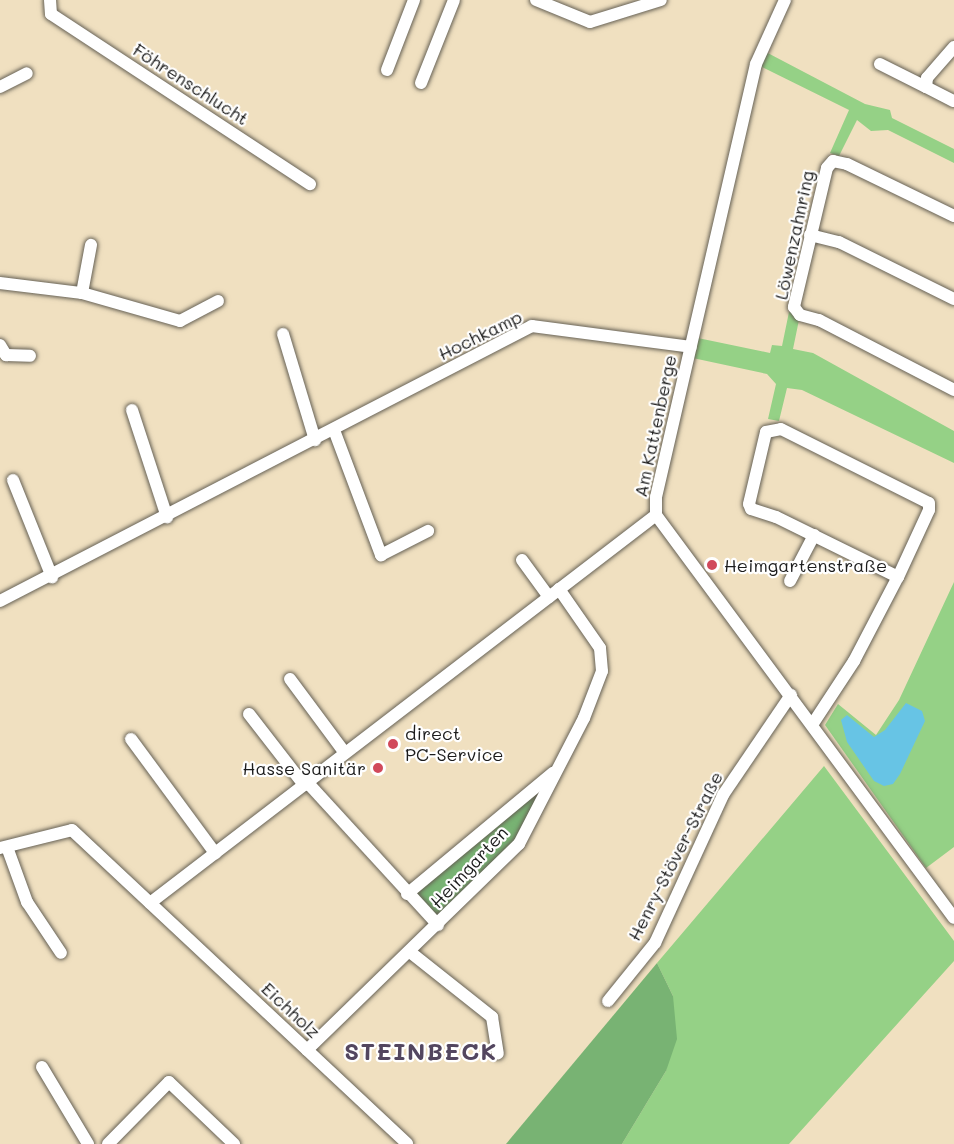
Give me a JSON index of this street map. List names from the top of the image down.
{
  "streets": {
    "street": [
      "Föhrenschlucht",
      "Löwenzahnring",
      "Hochkamp",
      "Am Kattenberge",
      "Henry-Stöver-Straße",
      "Heimgarten",
      "Eichholz"
    ]
  },
  "crossings": [
    ["Hochkamp", "Am Kattenberge"],
    ["Am Kattenberge", "Henry-Stöver-Straße"],
    ["Heimgarten", "Eichholz"]
  ],
  "districts": ["STEINBECK"],
  "places": ["Heimgartenstraße", "direct PC-Service", "Hasse Sanitär"]
}
